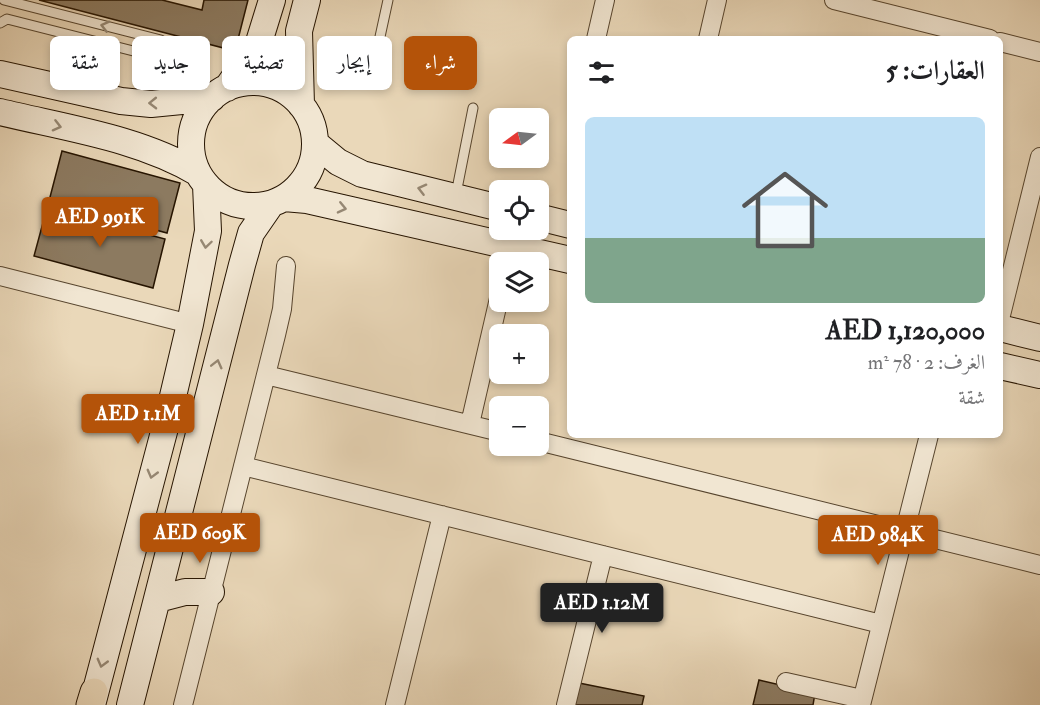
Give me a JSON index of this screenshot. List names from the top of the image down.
{
  "north": "left",
  "page": {
    "chip": [
      "شراء",
      "إيجار",
      "تصفية",
      "جديد",
      "شقة"
    ],
    "heading": "العقارات: 5",
    "map_buttons": ["+", "−"],
    "list": [
      {
        "name": "AED 1,120,000",
        "note": "الغرف: 2 · 78 m² · شقة"
      }
    ],
    "price": [
      "AED 991K",
      "AED 1.1M",
      "AED 609K",
      "AED 984K",
      "AED 1.12M"
    ]
  }
}
